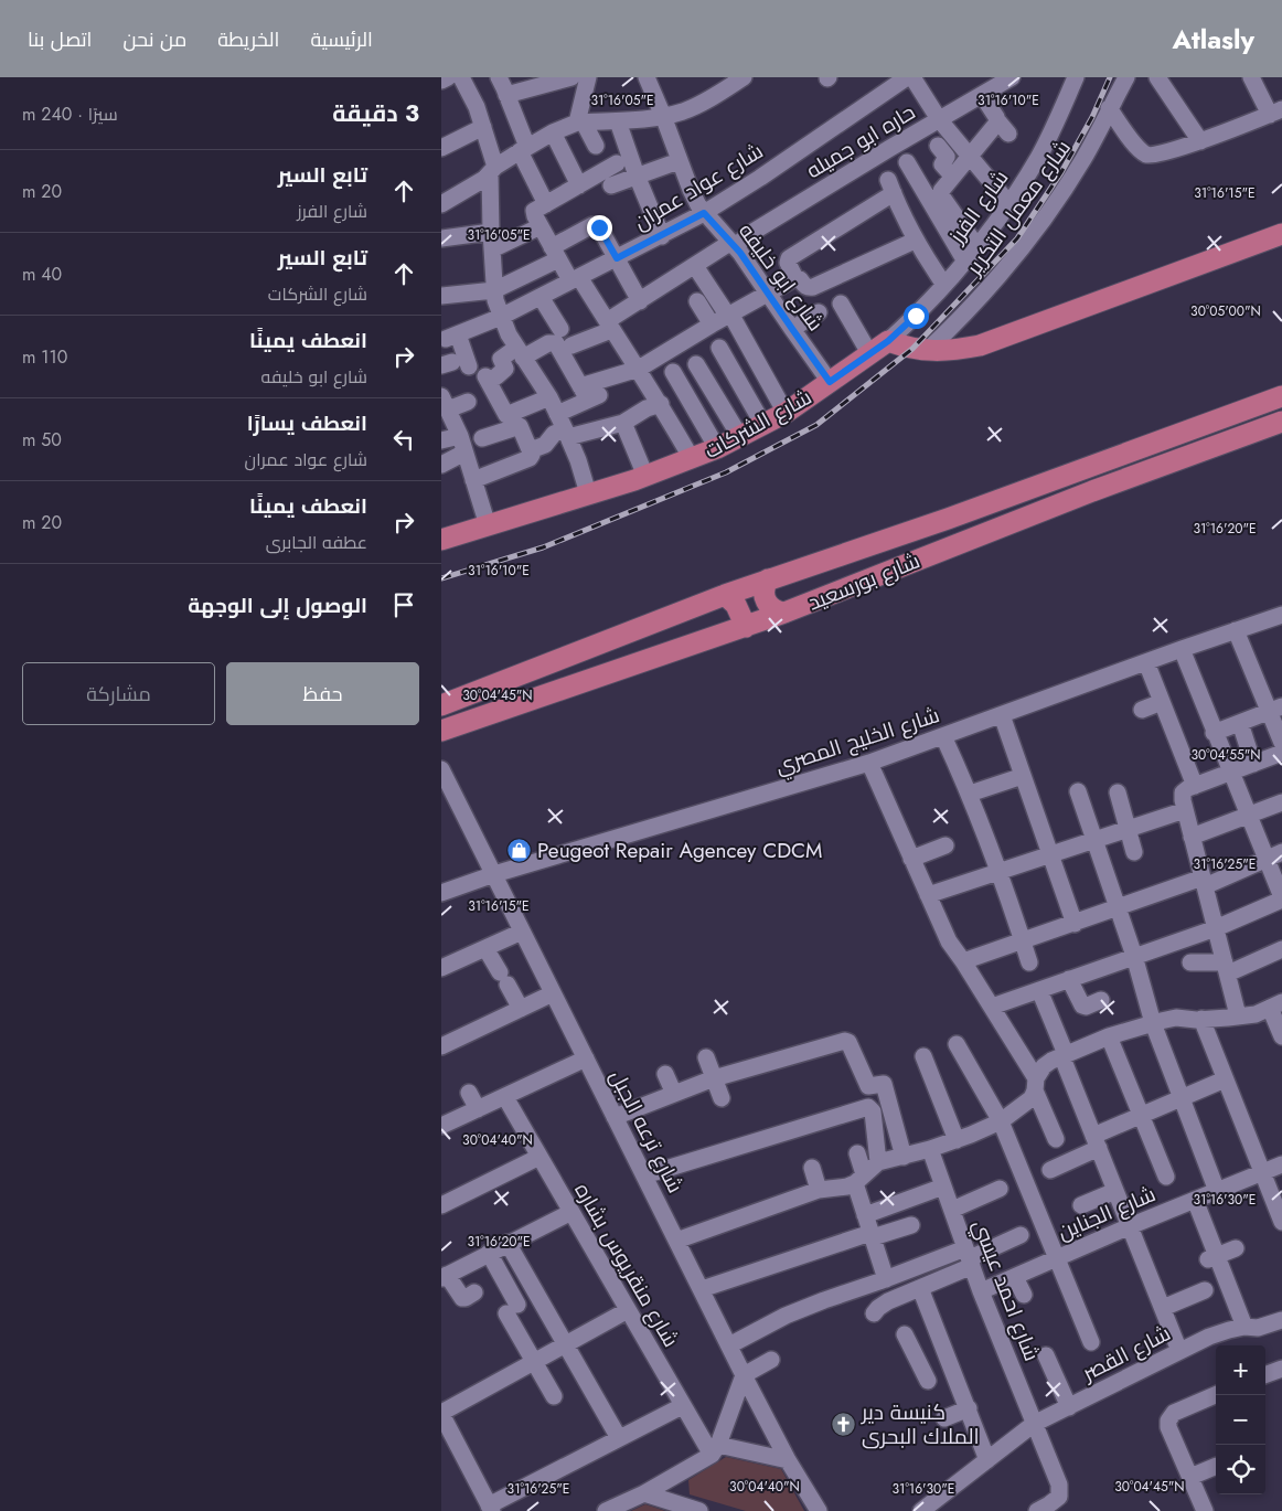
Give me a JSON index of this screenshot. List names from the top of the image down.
{
  "streets": {
    "main road": ["شارع الشركات", "شارع بورسعيد"],
    "street": [
      "حاره ابو جميله",
      "شارع عواد عمران",
      "شارع الفرز",
      "شارع معمل التكرير",
      "شارع ابو خليفه",
      "شارع الخليج المصري",
      "شارع ترعه الجبل",
      "شارع الجناين",
      "شارع منقريوس بشاره",
      "شارع احمد عيسي",
      "شارع القصر"
    ]
  },
  "crossings": [
    ["حاره ابو جميله", "شارع ابو خليفه"],
    ["شارع عواد عمران", "شارع ابو خليفه"],
    ["شارع الفرز", "شارع الشركات"],
    ["شارع ابو خليفه", "شارع الشركات"],
    ["شارع الخليج المصري", "شارع ترعه الجبل"],
    ["شارع الجناين", "شارع احمد عيسي"],
    ["شارع احمد عيسي", "شارع القصر"]
  ],
  "places": {
    "shop": ["Peugeot Repair Agencey CDCM"],
    "church": ["كنيسة دير الملاك البحرى"]
  },
  "page": {
    "header": "Atlasly",
    "nav": [
      "الرئيسية",
      "الخريطة",
      "من نحن",
      "اتصل بنا"
    ],
    "heading": ["3 دقيقة", "سيرًا · 240 m"],
    "list": [
      ["تابع السير", "شارع الفرز", "20 m"],
      ["تابع السير", "شارع الشركات", "40 m"],
      ["انعطف يمينًا", "شارع ابو خليفه", "110 m"],
      ["انعطف يسارًا", "شارع عواد عمران", "50 m"],
      ["انعطف يمينًا", "عطفه الجابرى", "20 m"],
      "الوصول إلى الوجهة"
    ],
    "buttons": ["حفظ", "مشاركة"],
    "map_buttons": ["+", "−"]
  },
  "coordinates": [
    "31°16'05\"E",
    "31°16'10\"E",
    "31°16'15\"E",
    "30°05'00\"N",
    "31°16'20\"E",
    "30°04'45\"N",
    "30°04'55\"N",
    "31°16'25\"E",
    "30°04'40\"N",
    "31°16'30\"E"
  ]
}
